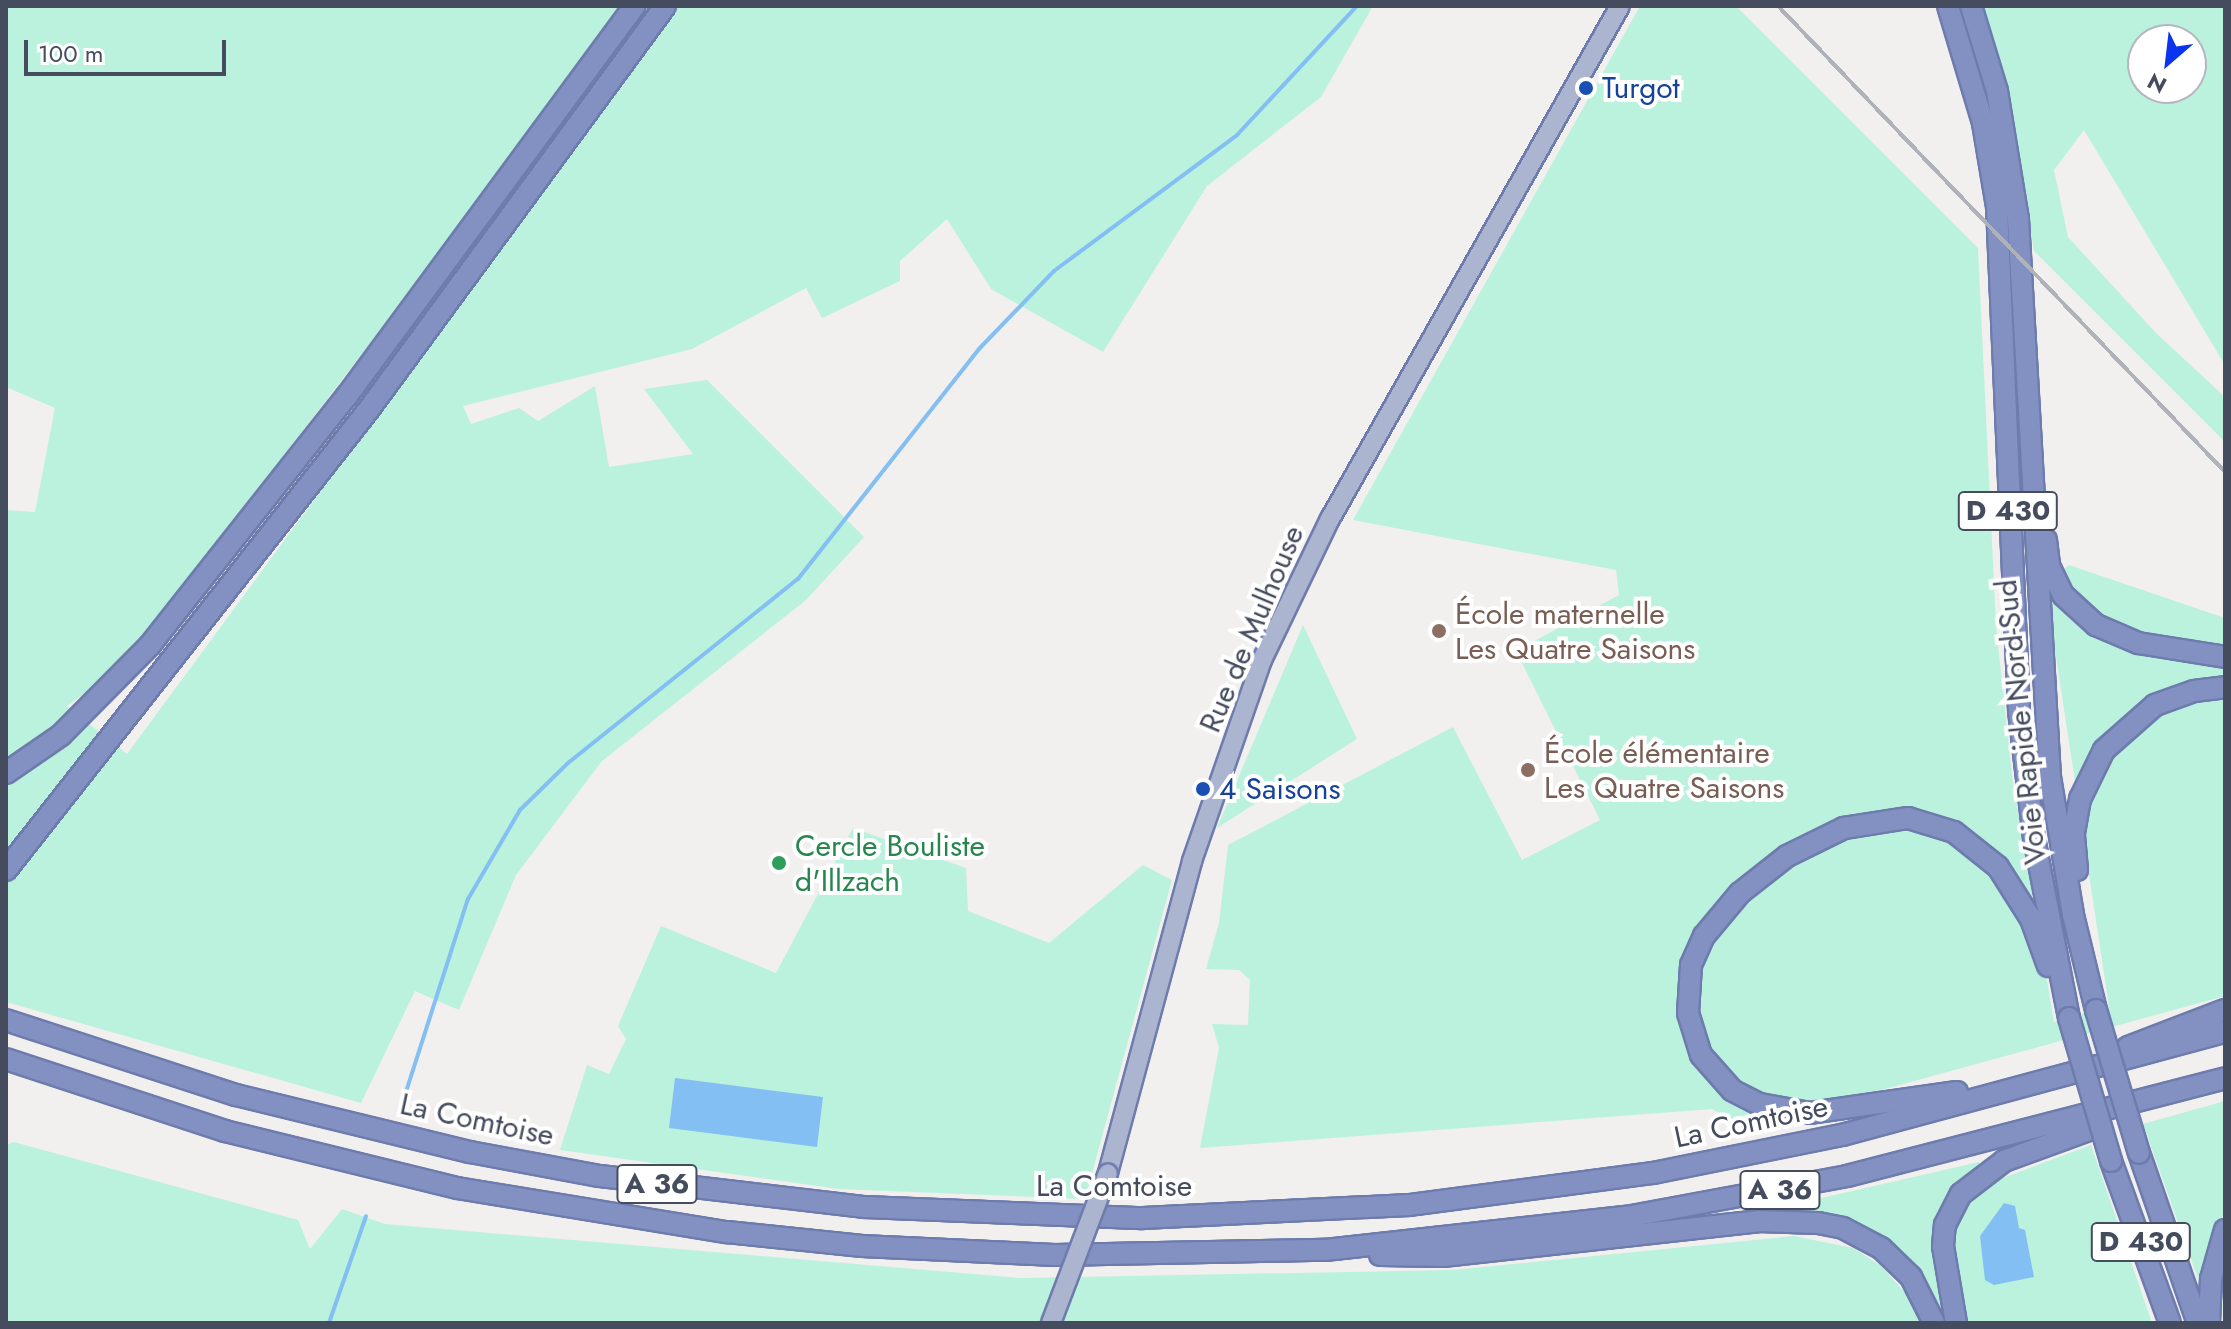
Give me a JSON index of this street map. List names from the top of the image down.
{
  "streets": {
    "highway": [
      "D 430",
      "Voie Rapide Nord-Sud",
      "La Comtoise",
      "A 36"
    ],
    "main road": ["Rue de Mulhouse"]
  },
  "places": [
    "Turgot",
    "École maternelle Les Quatre Saisons",
    "École élémentaire Les Quatre Saisons",
    "4 Saisons",
    "Cercle Bouliste d'Illzach"
  ],
  "scale_bar": "100 m",
  "north": "bottom left"
}
